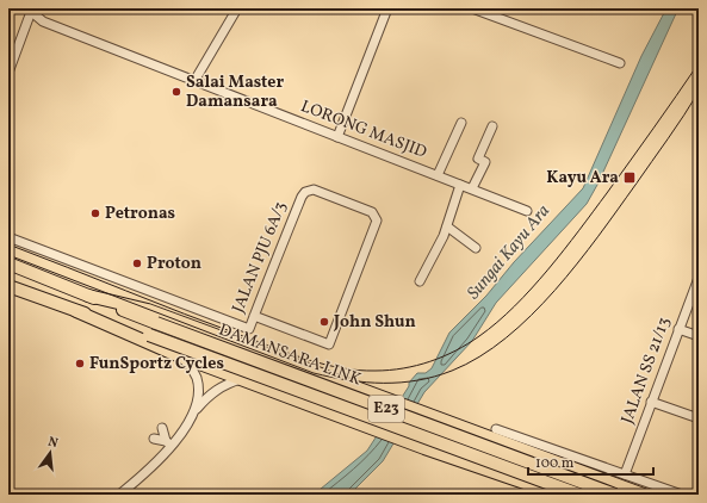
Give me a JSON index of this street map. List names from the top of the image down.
{
  "streets": {
    "highway": ["DAMANSARA LINK", "E23"],
    "street": ["LORONG MASJID", "JALAN PJU 6A/3", "JALAN SS 21/13"]
  },
  "water": ["Sungai Kayu Ara"],
  "places": {
    "other": [
      "Salai Master Damansara",
      "Petronas",
      "Proton",
      "John Shun",
      "FunSportz Cycles"
    ],
    "transit": ["Kayu Ara"]
  },
  "scale_bar": "100 m",
  "north": "top"
}
